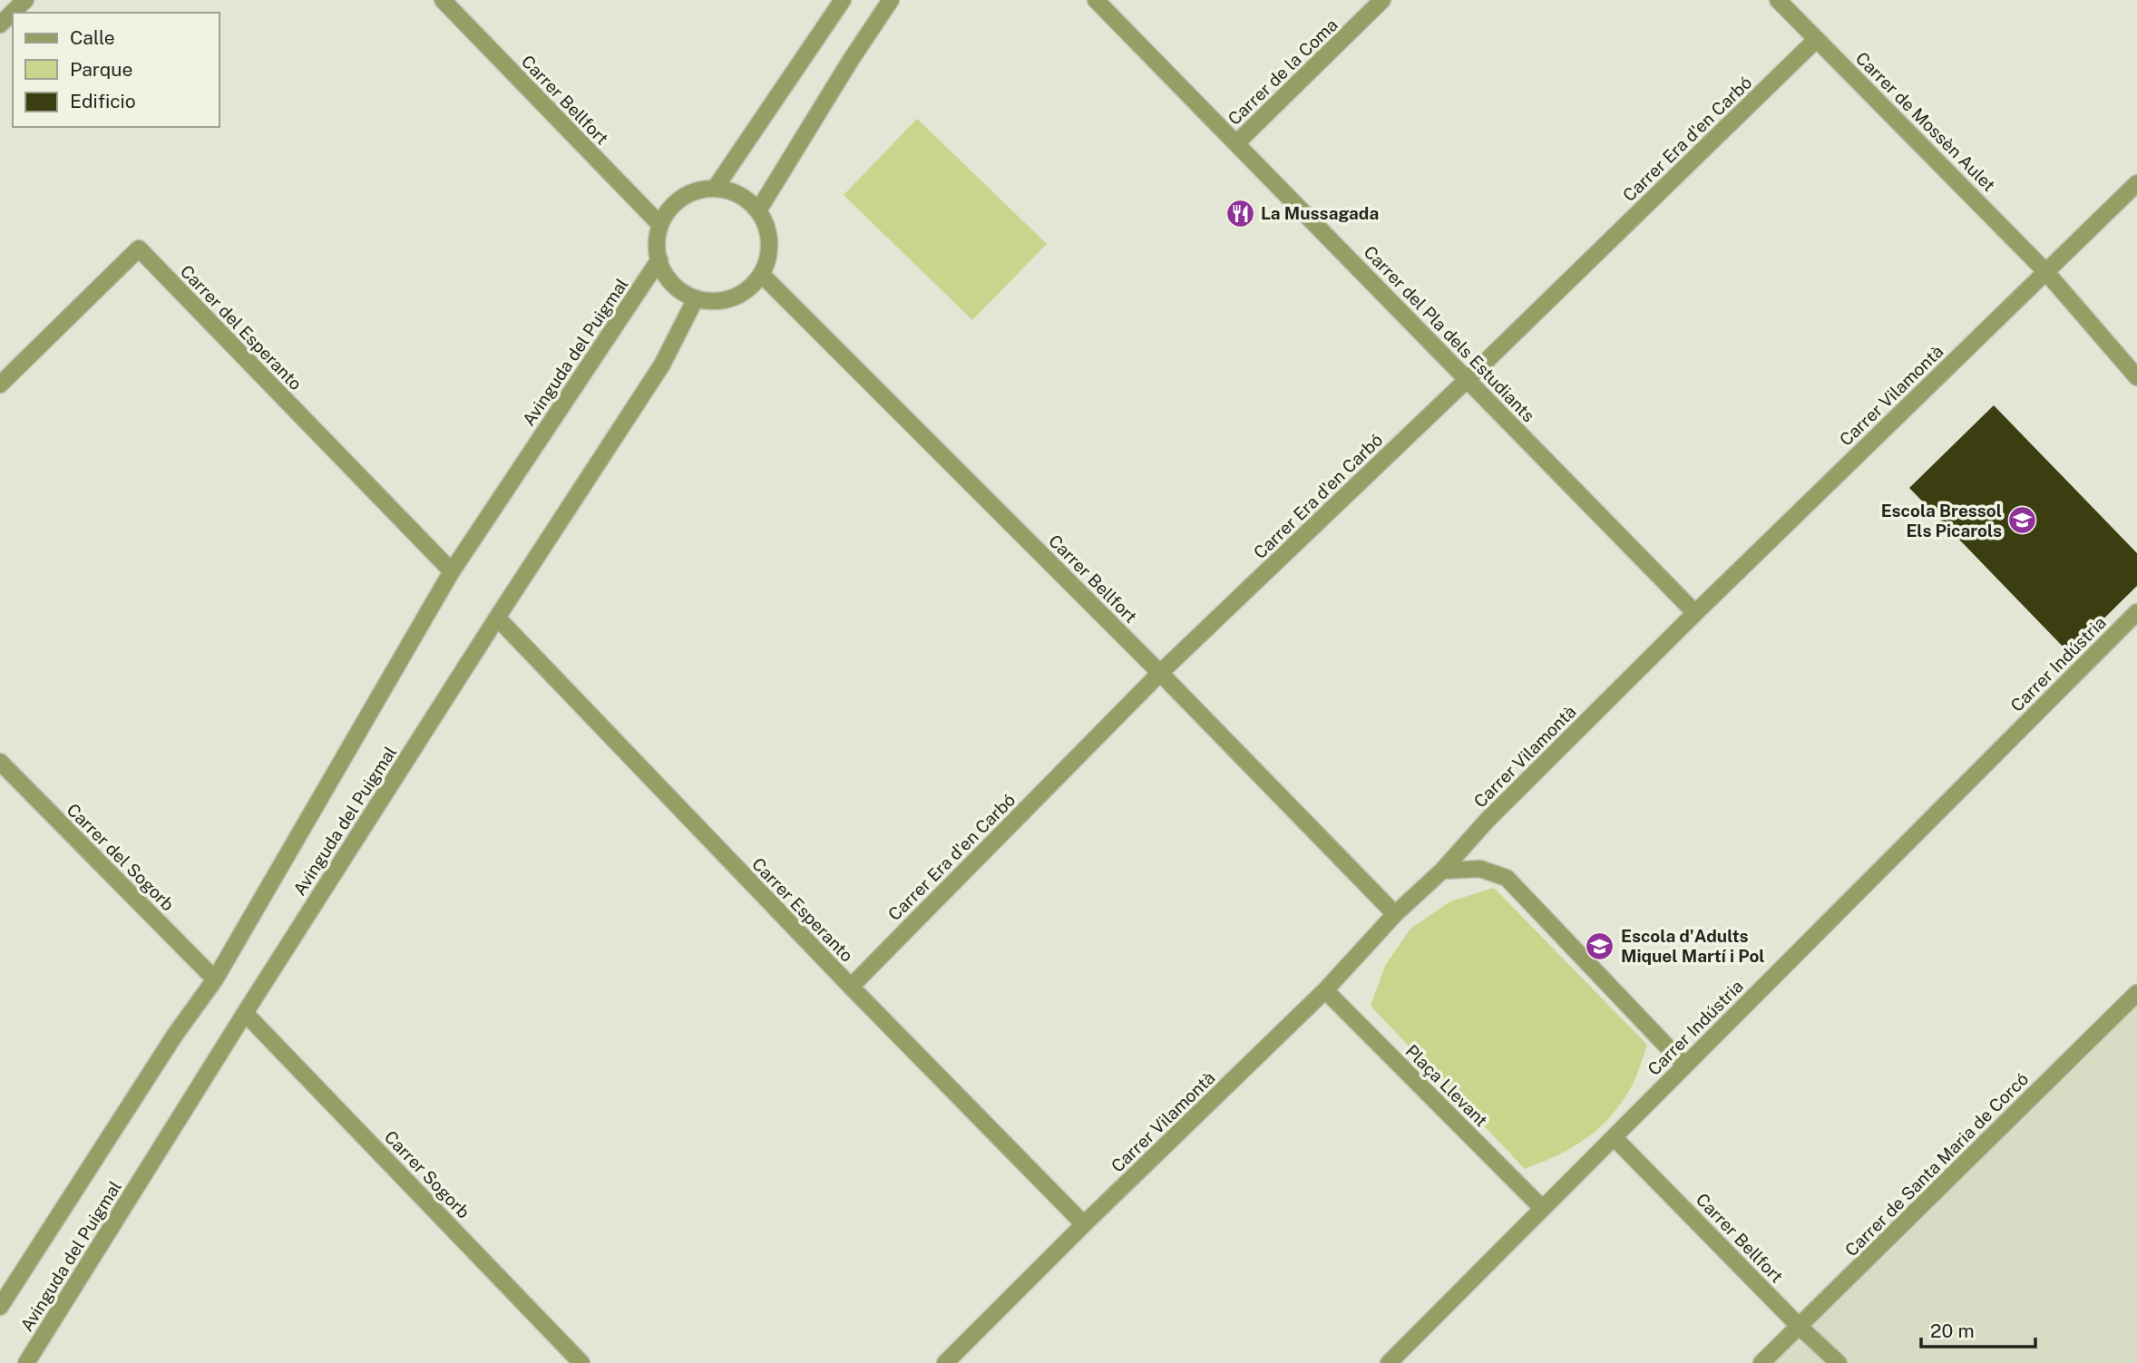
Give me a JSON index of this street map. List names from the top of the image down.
{
  "streets": {
    "street": [
      "Carrer de la Coma",
      "Carrer Bellfort",
      "Carrer de Mossèn Aulet",
      "Carrer Era d'en Carbó",
      "Carrer del Esperanto",
      "Carrer del Pla dels Estudiants",
      "Avinguda del Puigmal",
      "Carrer Vilamontà",
      "Carrer Indústria",
      "Carrer del Sogorb",
      "Carrer Esperanto",
      "Plaça Llevant",
      "Carrer de Santa Maria de Corcó",
      "Carrer Sogorb"
    ]
  },
  "crossings": [
    ["Carrer de la Coma", "Carrer del Pla dels Estudiants"],
    ["Carrer Bellfort", "Carrer Era d'en Carbó"],
    ["Carrer Bellfort", "Avinguda del Puigmal"],
    ["Carrer Bellfort", "Carrer Vilamontà"],
    ["Carrer Bellfort", "Carrer Indústria"],
    ["Carrer Bellfort", "Carrer de Santa Maria de Corcó"],
    ["Carrer de Mossèn Aulet", "Carrer Era d'en Carbó"],
    ["Carrer de Mossèn Aulet", "Carrer Vilamontà"],
    ["Carrer Era d'en Carbó", "Carrer del Pla dels Estudiants"],
    ["Carrer Era d'en Carbó", "Carrer Esperanto"],
    ["Carrer del Esperanto", "Avinguda del Puigmal"],
    ["Carrer del Pla dels Estudiants", "Carrer Vilamontà"],
    ["Avinguda del Puigmal", "Carrer del Sogorb"],
    ["Avinguda del Puigmal", "Carrer Esperanto"],
    ["Avinguda del Puigmal", "Carrer Sogorb"],
    ["Carrer Vilamontà", "Carrer Esperanto"],
    ["Carrer Vilamontà", "Plaça Llevant"],
    ["Carrer Indústria", "Plaça Llevant"]
  ],
  "places": {
    "restaurant": ["La Mussagada"],
    "school or university": ["Escola Bressol Els Picarols", "Escola d'Adults Miquel Martí i Pol"]
  },
  "legend": ["Calle", "Parque", "Edificio"],
  "scale_bar": "20 m"
}
